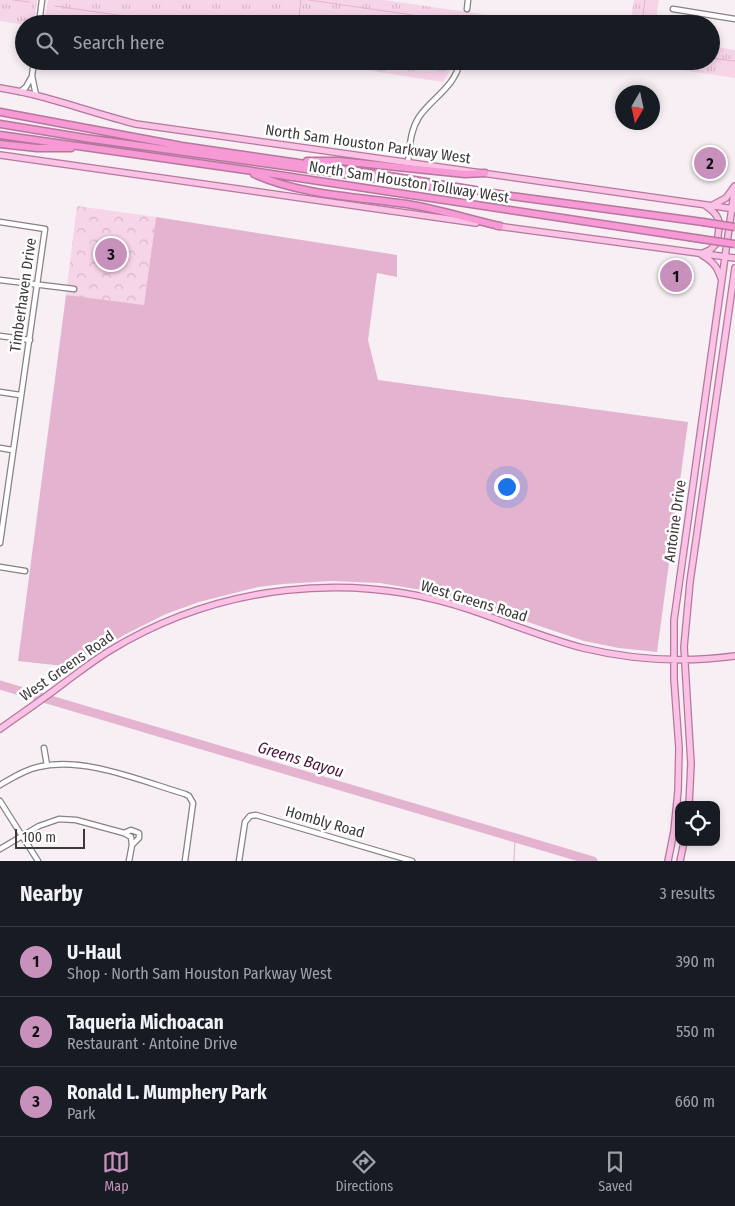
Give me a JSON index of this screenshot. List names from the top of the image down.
{
  "streets": {
    "highway": ["North Sam Houston Tollway West"],
    "main road": ["North Sam Houston Parkway West", "Antoine Drive", "West Greens Road"],
    "street": ["Timberhaven Drive", "Hombly Road"]
  },
  "crossings": [
    ["North Sam Houston Parkway West", "Antoine Drive"],
    ["Antoine Drive", "West Greens Road"]
  ],
  "water": ["Greens Bayou"],
  "scale_bar": "100 m",
  "north": "bottom",
  "page": {
    "search": "Search here",
    "pins": ["2", "3", "1"],
    "scale": "100 m",
    "heading": ["Nearby", "3 results"],
    "list": [
      {
        "mark": "1",
        "name": "U-Haul",
        "note": "Shop · North Sam Houston Parkway West",
        "value": "390 m"
      },
      {
        "mark": "2",
        "name": "Taqueria Michoacan",
        "note": "Restaurant · Antoine Drive",
        "value": "550 m"
      },
      {
        "mark": "3",
        "name": "Ronald L. Mumphery Park",
        "note": "Park",
        "value": "660 m"
      }
    ],
    "nav": ["Map", "Directions", "Saved"]
  }
}
